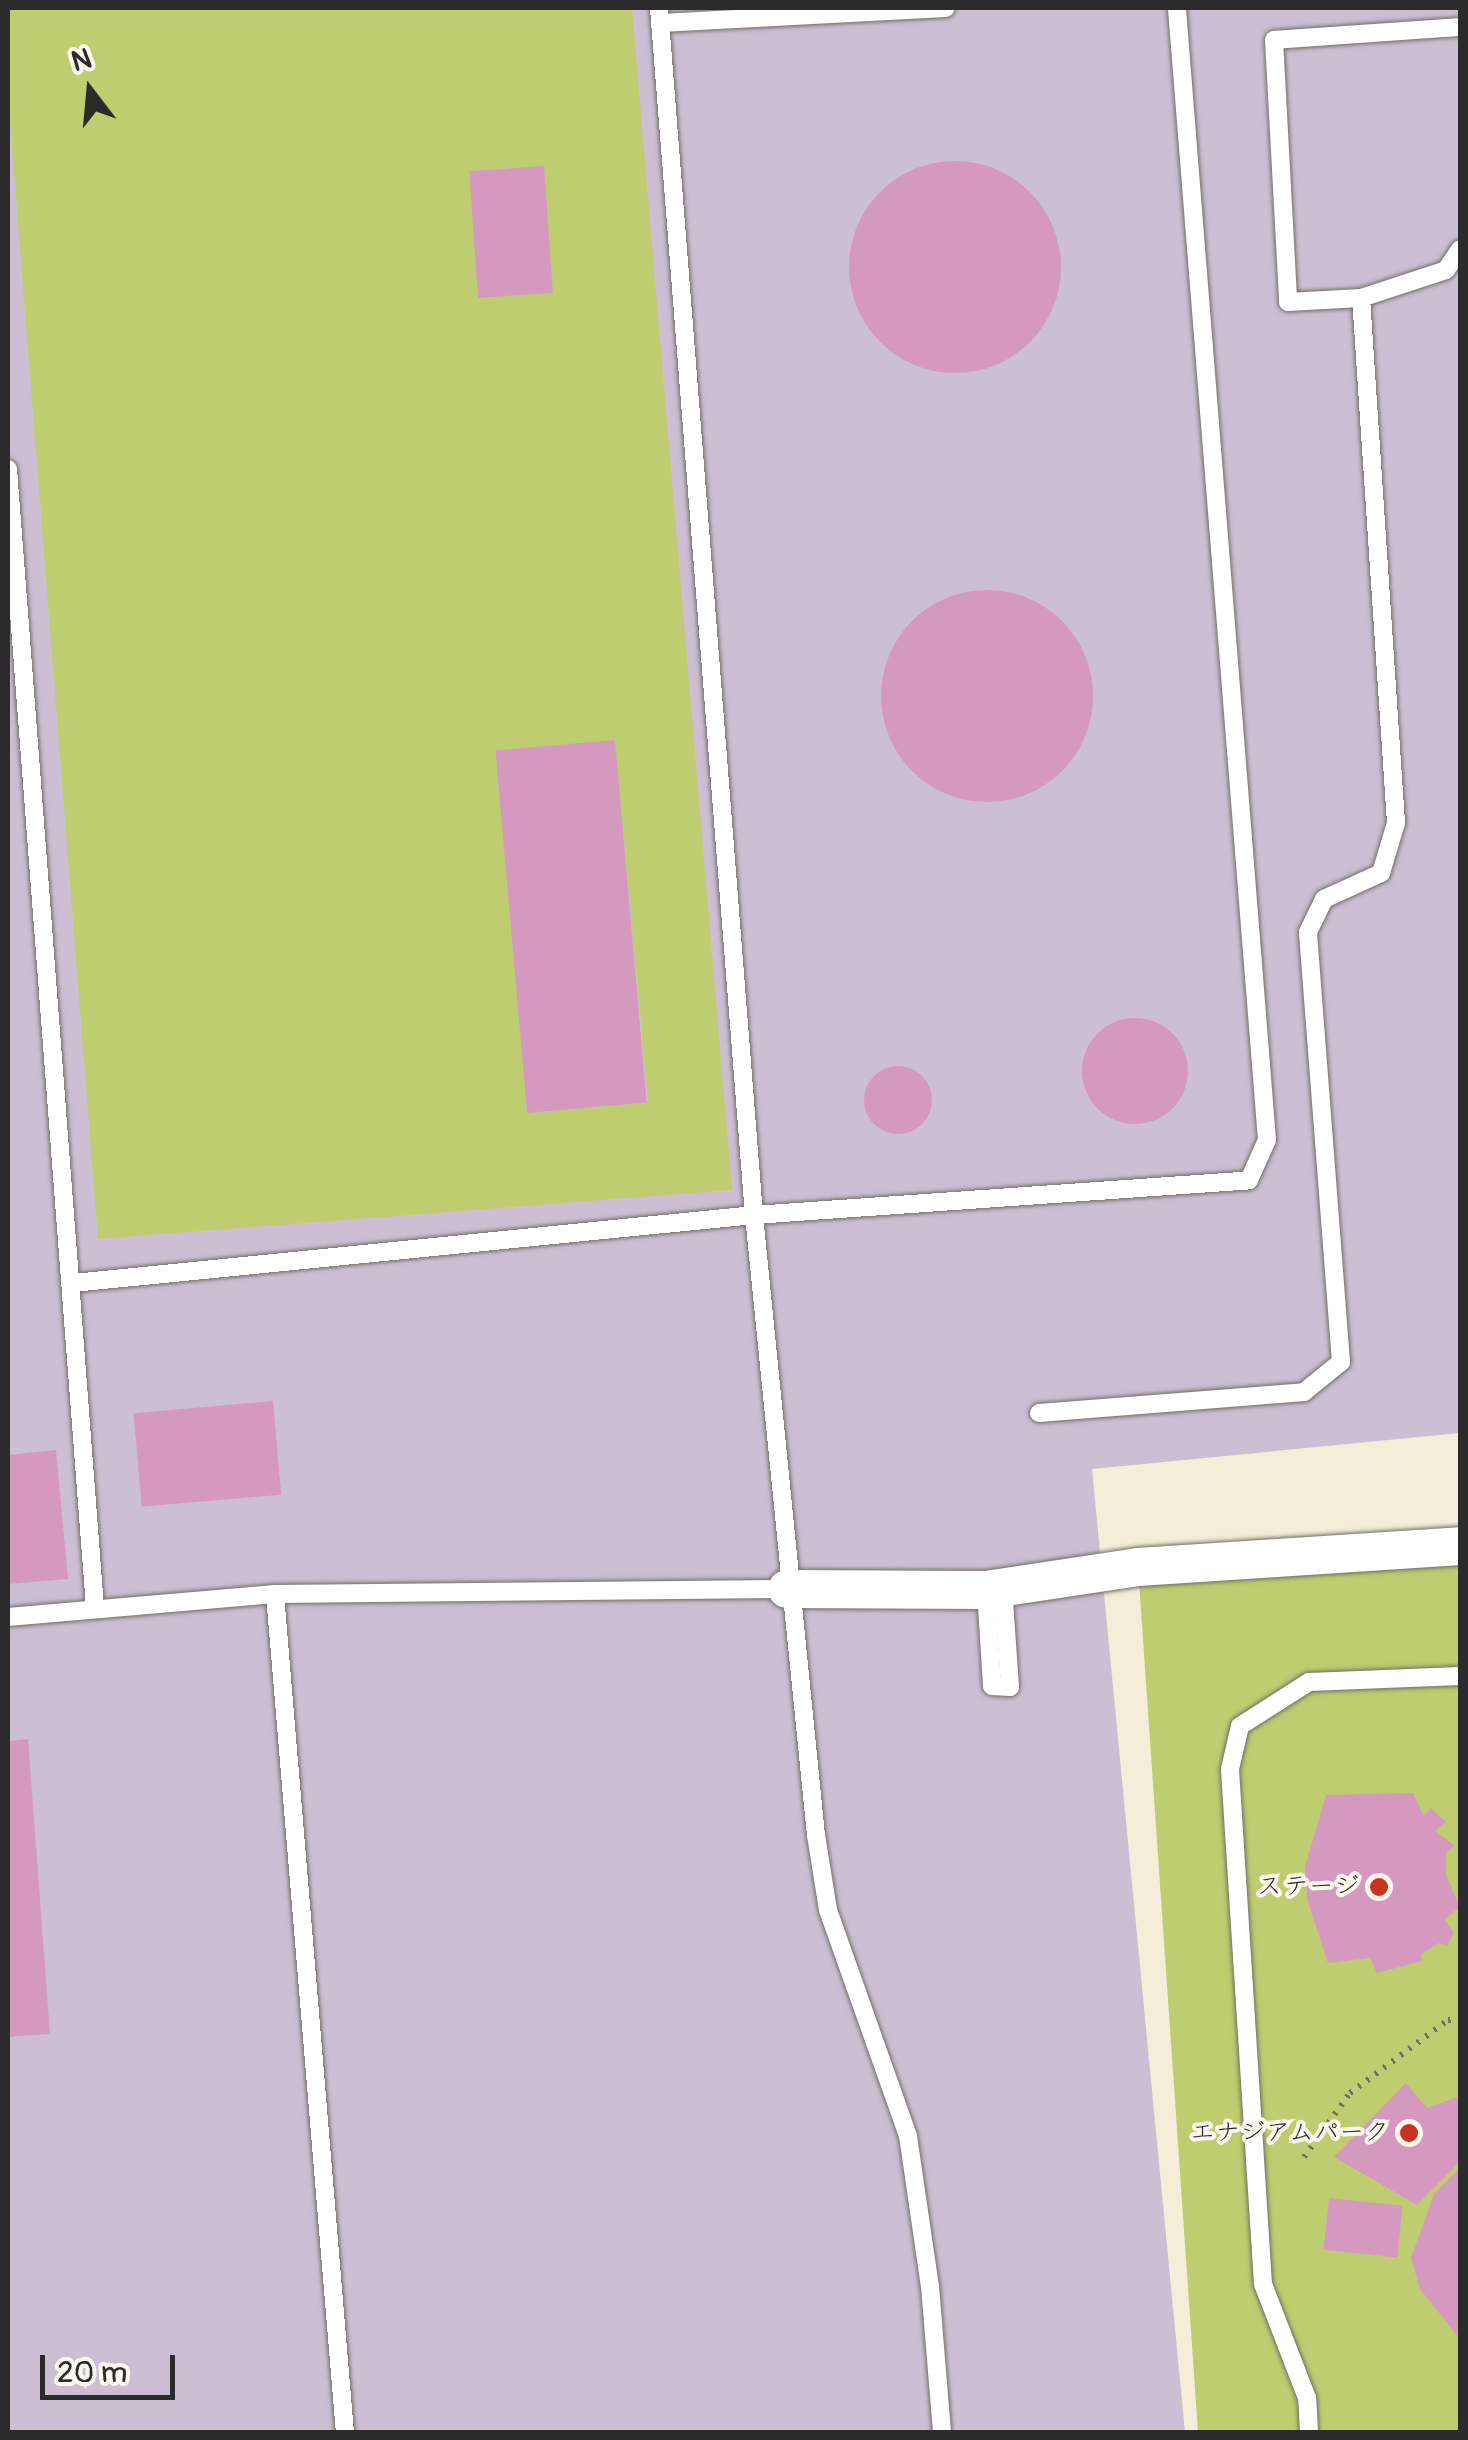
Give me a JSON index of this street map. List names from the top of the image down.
{
  "places": ["ステージ", "エナジアムパーク"],
  "scale_bar": "20 m",
  "north": "top"
}
